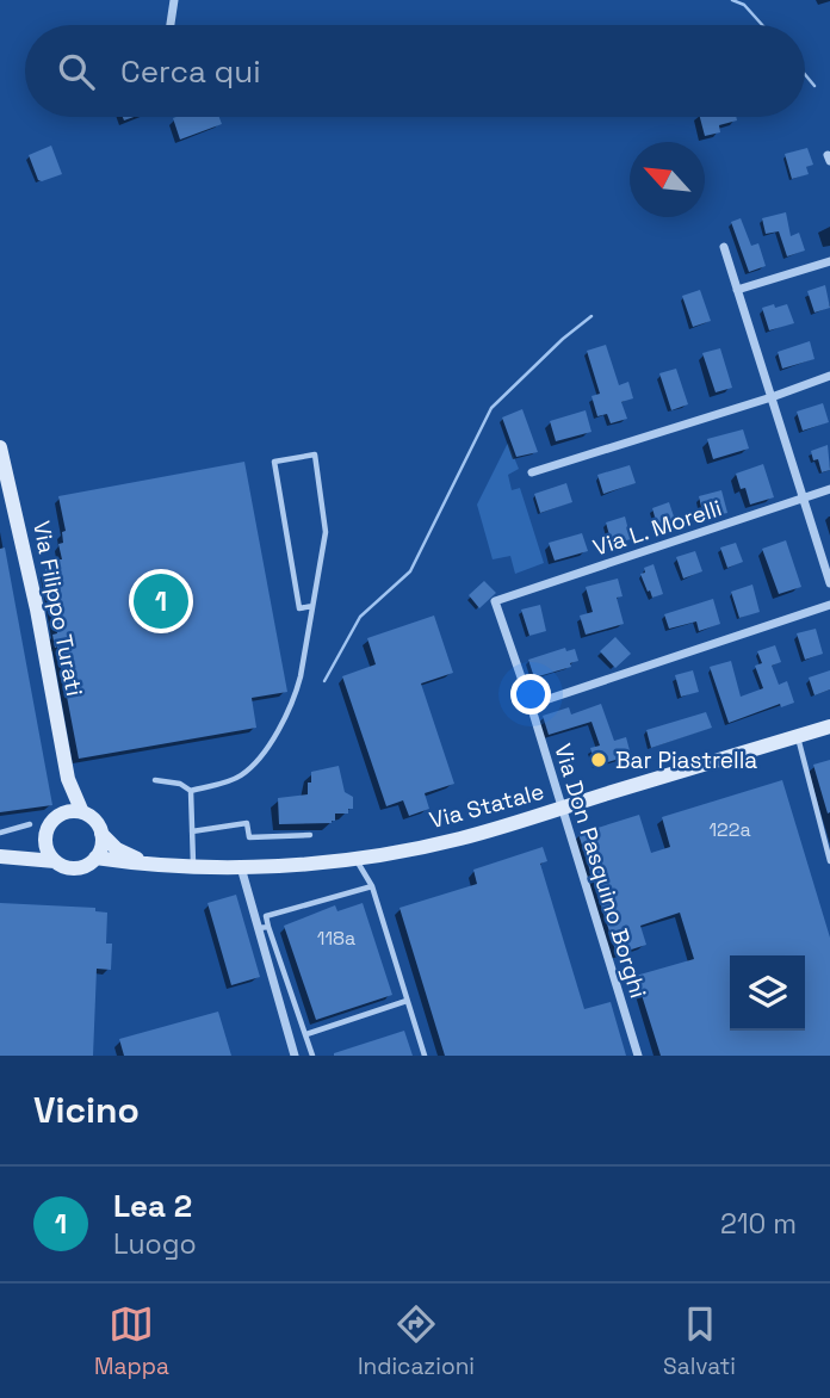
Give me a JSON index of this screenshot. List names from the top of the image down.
{
  "streets": {
    "main road": ["Via Filippo Turati", "Via Statale"],
    "street": ["Via L. Morelli", "Via Don Pasquino Borghi"]
  },
  "crossings": [
    ["Via L. Morelli", "Via Don Pasquino Borghi"],
    ["Via Filippo Turati", "Via Statale"],
    ["Via Statale", "Via Don Pasquino Borghi"]
  ],
  "places": ["Bar Piastrella"],
  "house_numbers": ["122a", "118a"],
  "north": "top left",
  "page": {
    "search": "Cerca qui",
    "pins": "1",
    "heading": "Vicino",
    "list": [
      {
        "mark": "1",
        "name": "Lea 2",
        "note": "Luogo",
        "value": "210 m"
      }
    ],
    "nav": ["Mappa", "Indicazioni", "Salvati"]
  }
}
